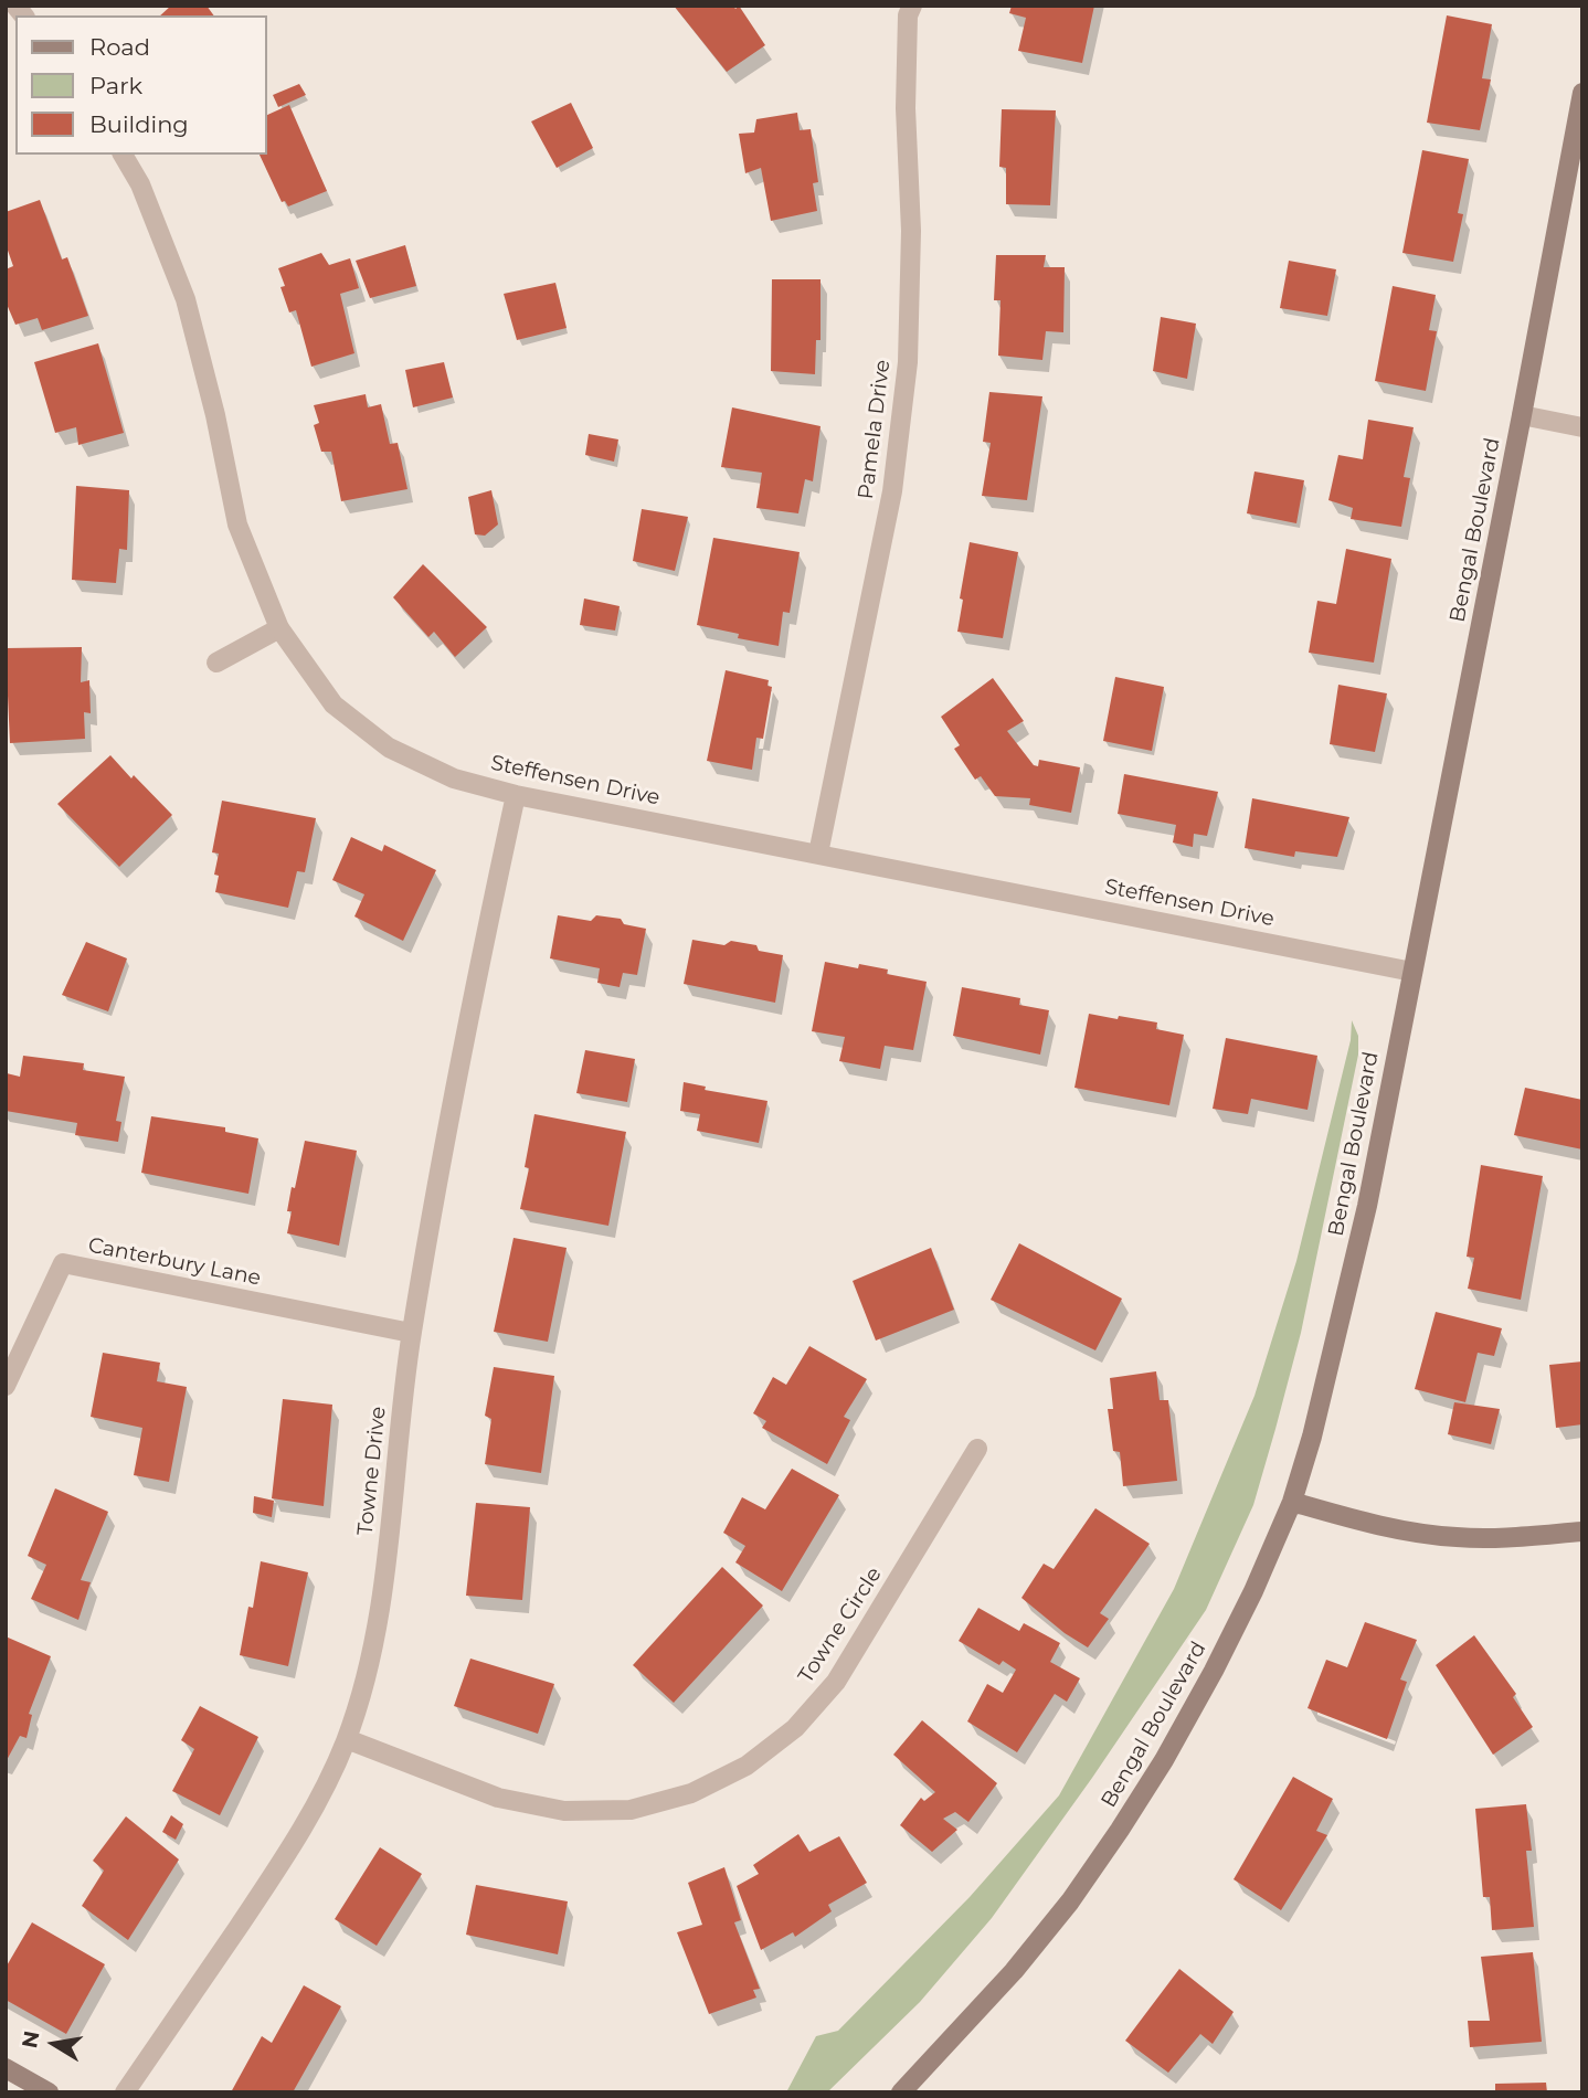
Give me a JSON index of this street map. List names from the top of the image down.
{
  "streets": {
    "main road": ["Bengal Boulevard"],
    "street": [
      "Pamela Drive",
      "Steffensen Drive",
      "Canterbury Lane",
      "Towne Drive",
      "Towne Circle"
    ]
  },
  "crossings": [
    ["Pamela Drive", "Steffensen Drive"],
    ["Bengal Boulevard", "Steffensen Drive"],
    ["Steffensen Drive", "Towne Drive"],
    ["Canterbury Lane", "Towne Drive"],
    ["Towne Drive", "Towne Circle"]
  ],
  "legend": ["Road", "Park", "Building"],
  "north": "left"
}
